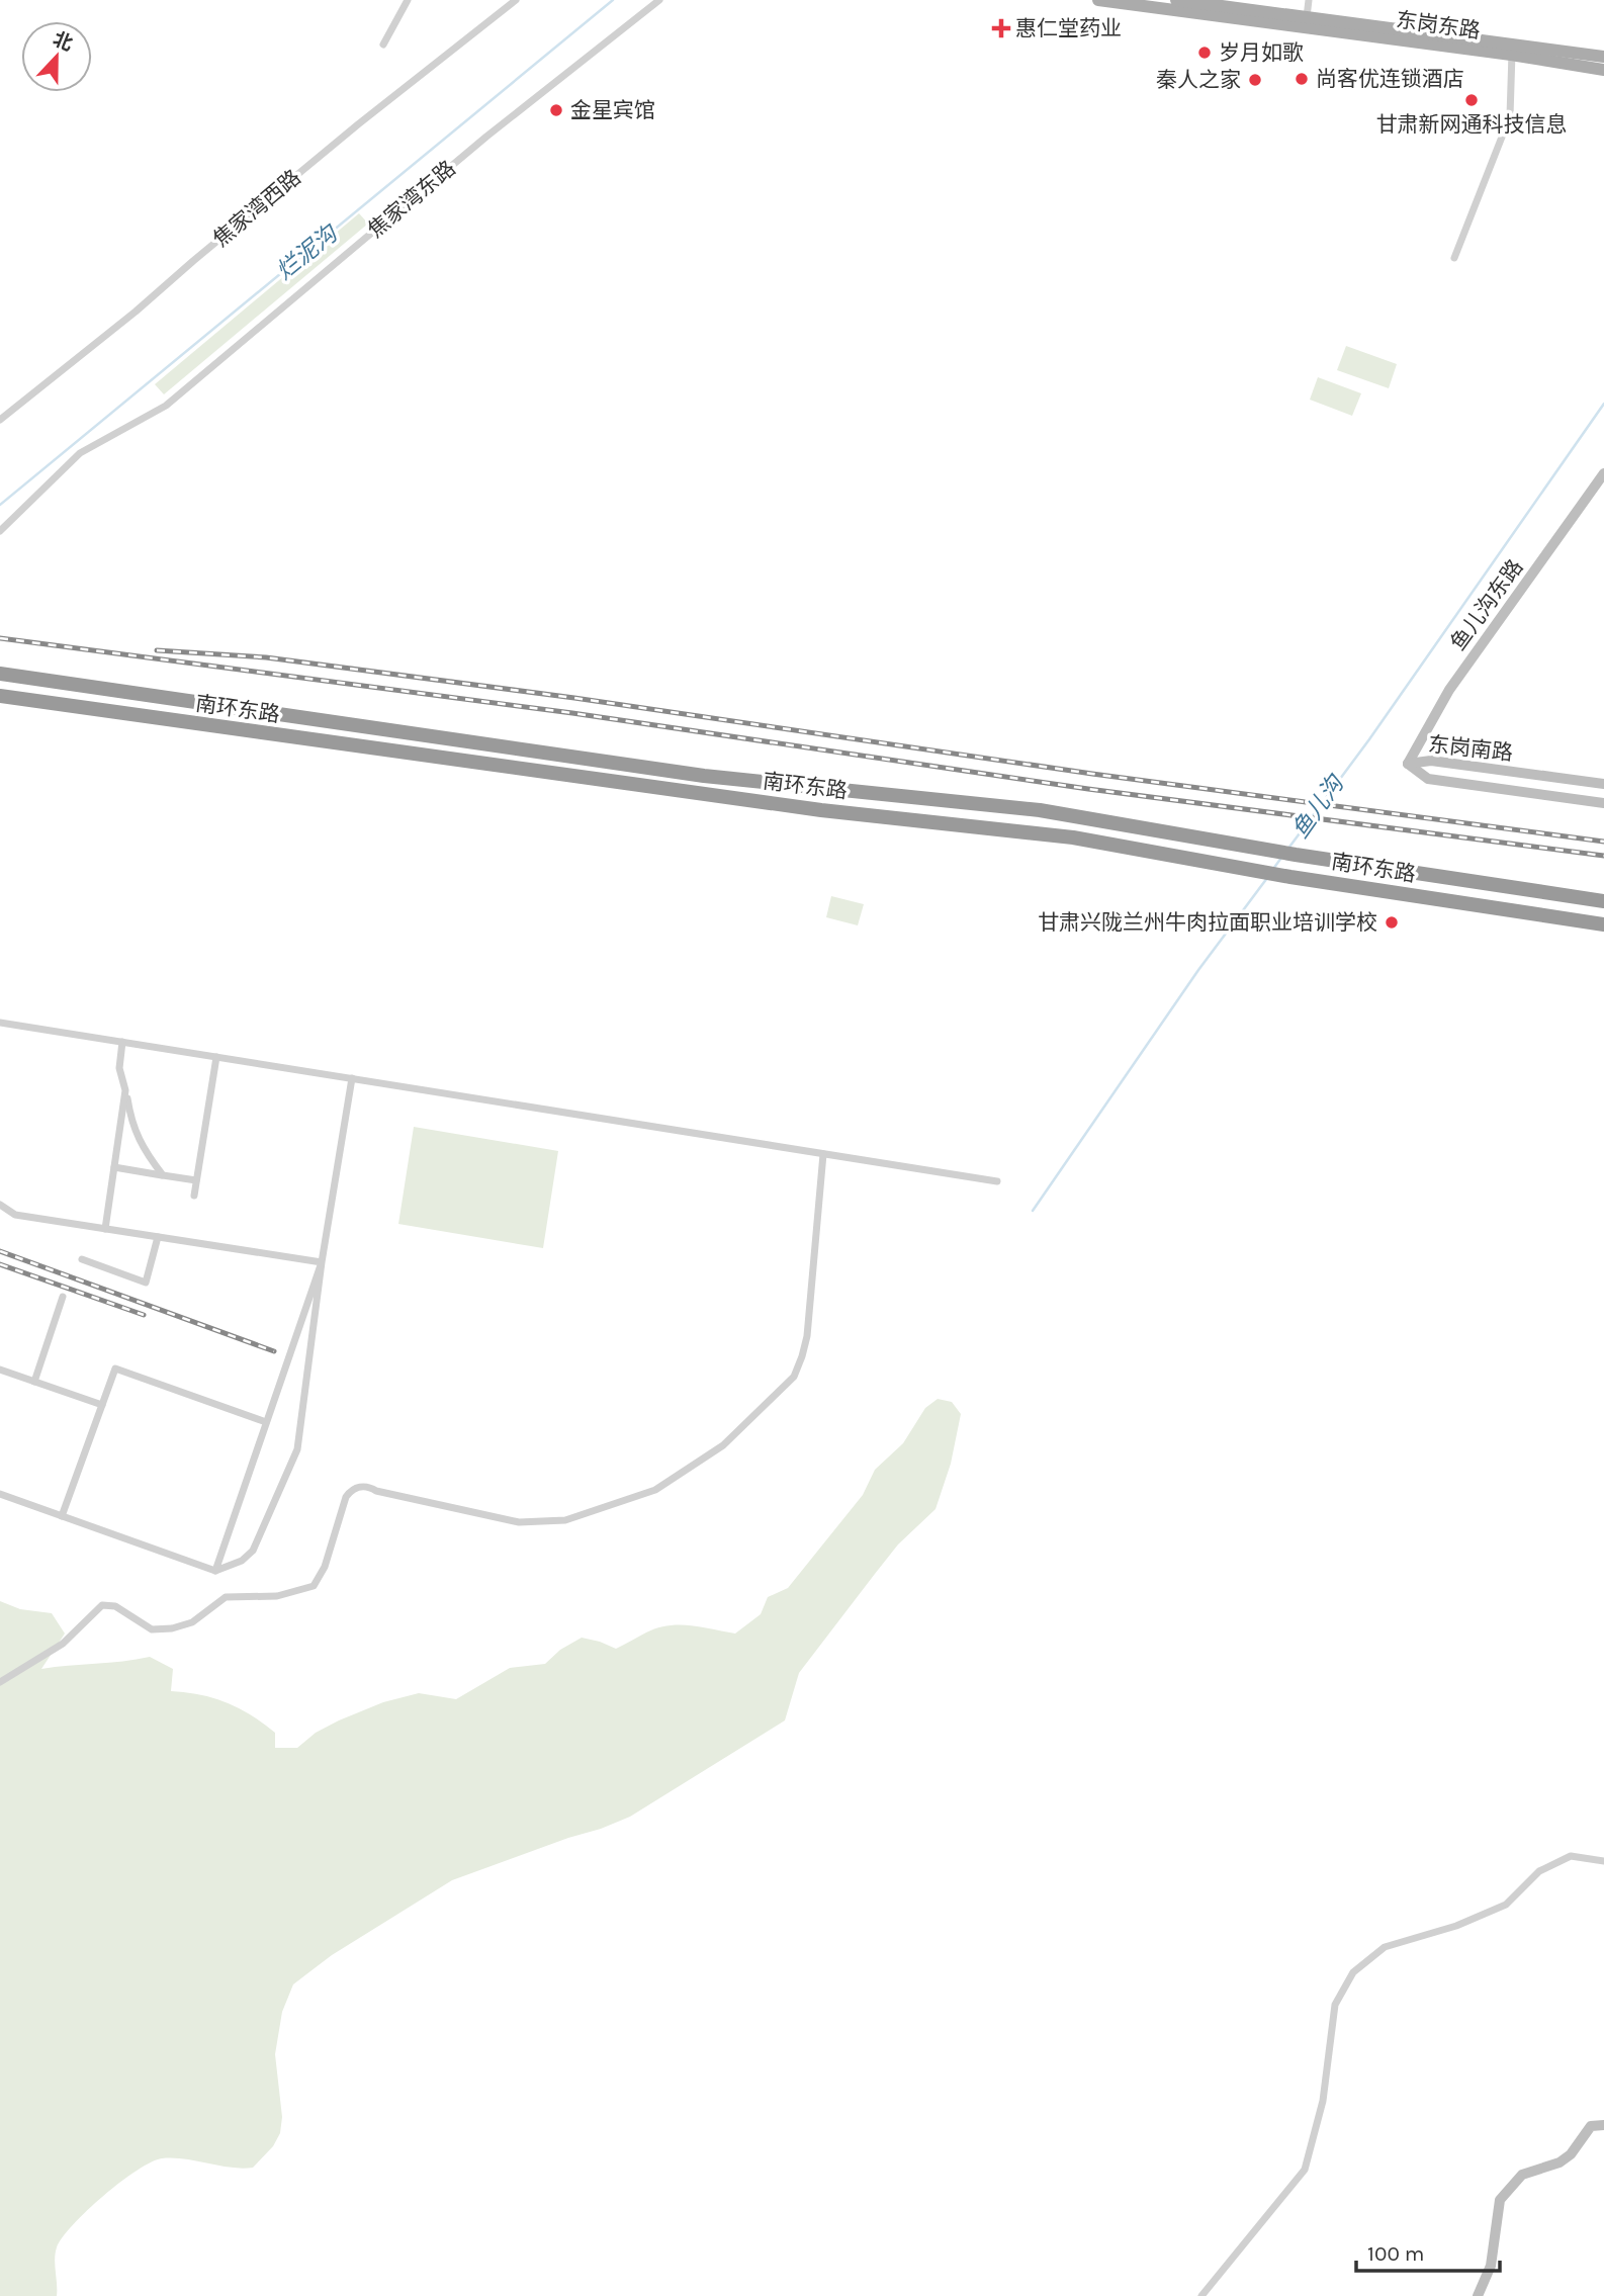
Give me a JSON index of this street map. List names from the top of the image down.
{
  "streets": {
    "highway": ["南环东路"],
    "main road": ["东岗东路"],
    "street": [
      "焦家湾东路",
      "焦家湾西路",
      "鱼儿沟东路",
      "东岗南路"
    ]
  },
  "crossings": [
    ["鱼儿沟东路", "东岗南路"]
  ],
  "water": ["烂泥沟", "鱼儿沟"],
  "places": {
    "health": ["惠仁堂药业"],
    "other": [
      "岁月如歌",
      "尚客优连锁酒店",
      "秦人之家",
      "甘肃新网通科技信息",
      "金星宾馆",
      "甘肃兴陇兰州牛肉拉面职业培训学校"
    ]
  },
  "scale_bar": "100 m",
  "north": "top"
}
